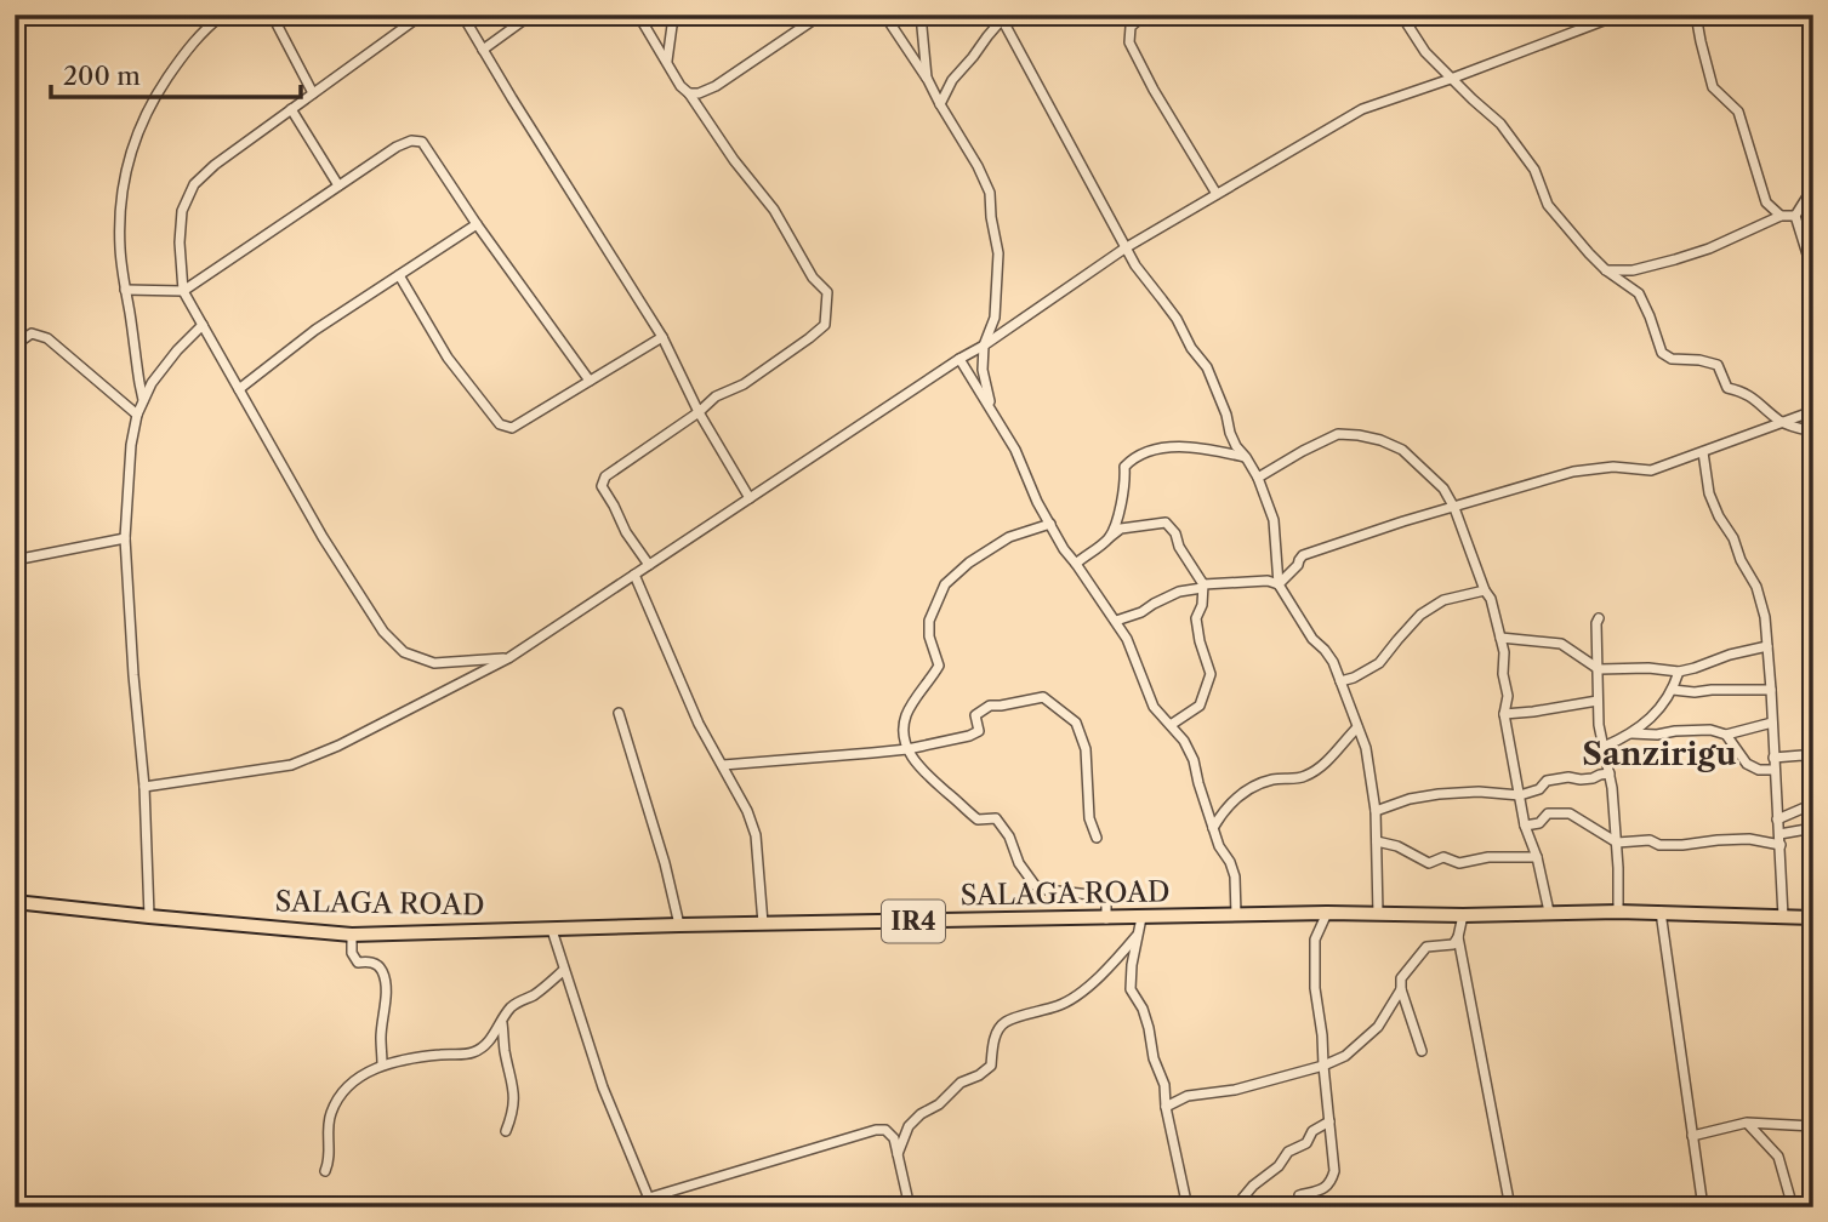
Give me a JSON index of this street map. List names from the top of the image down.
{
  "streets": {
    "main road": ["SALAGA ROAD", "IR4"]
  },
  "districts": ["Sanzirigu"],
  "scale_bar": "200 m"
}
